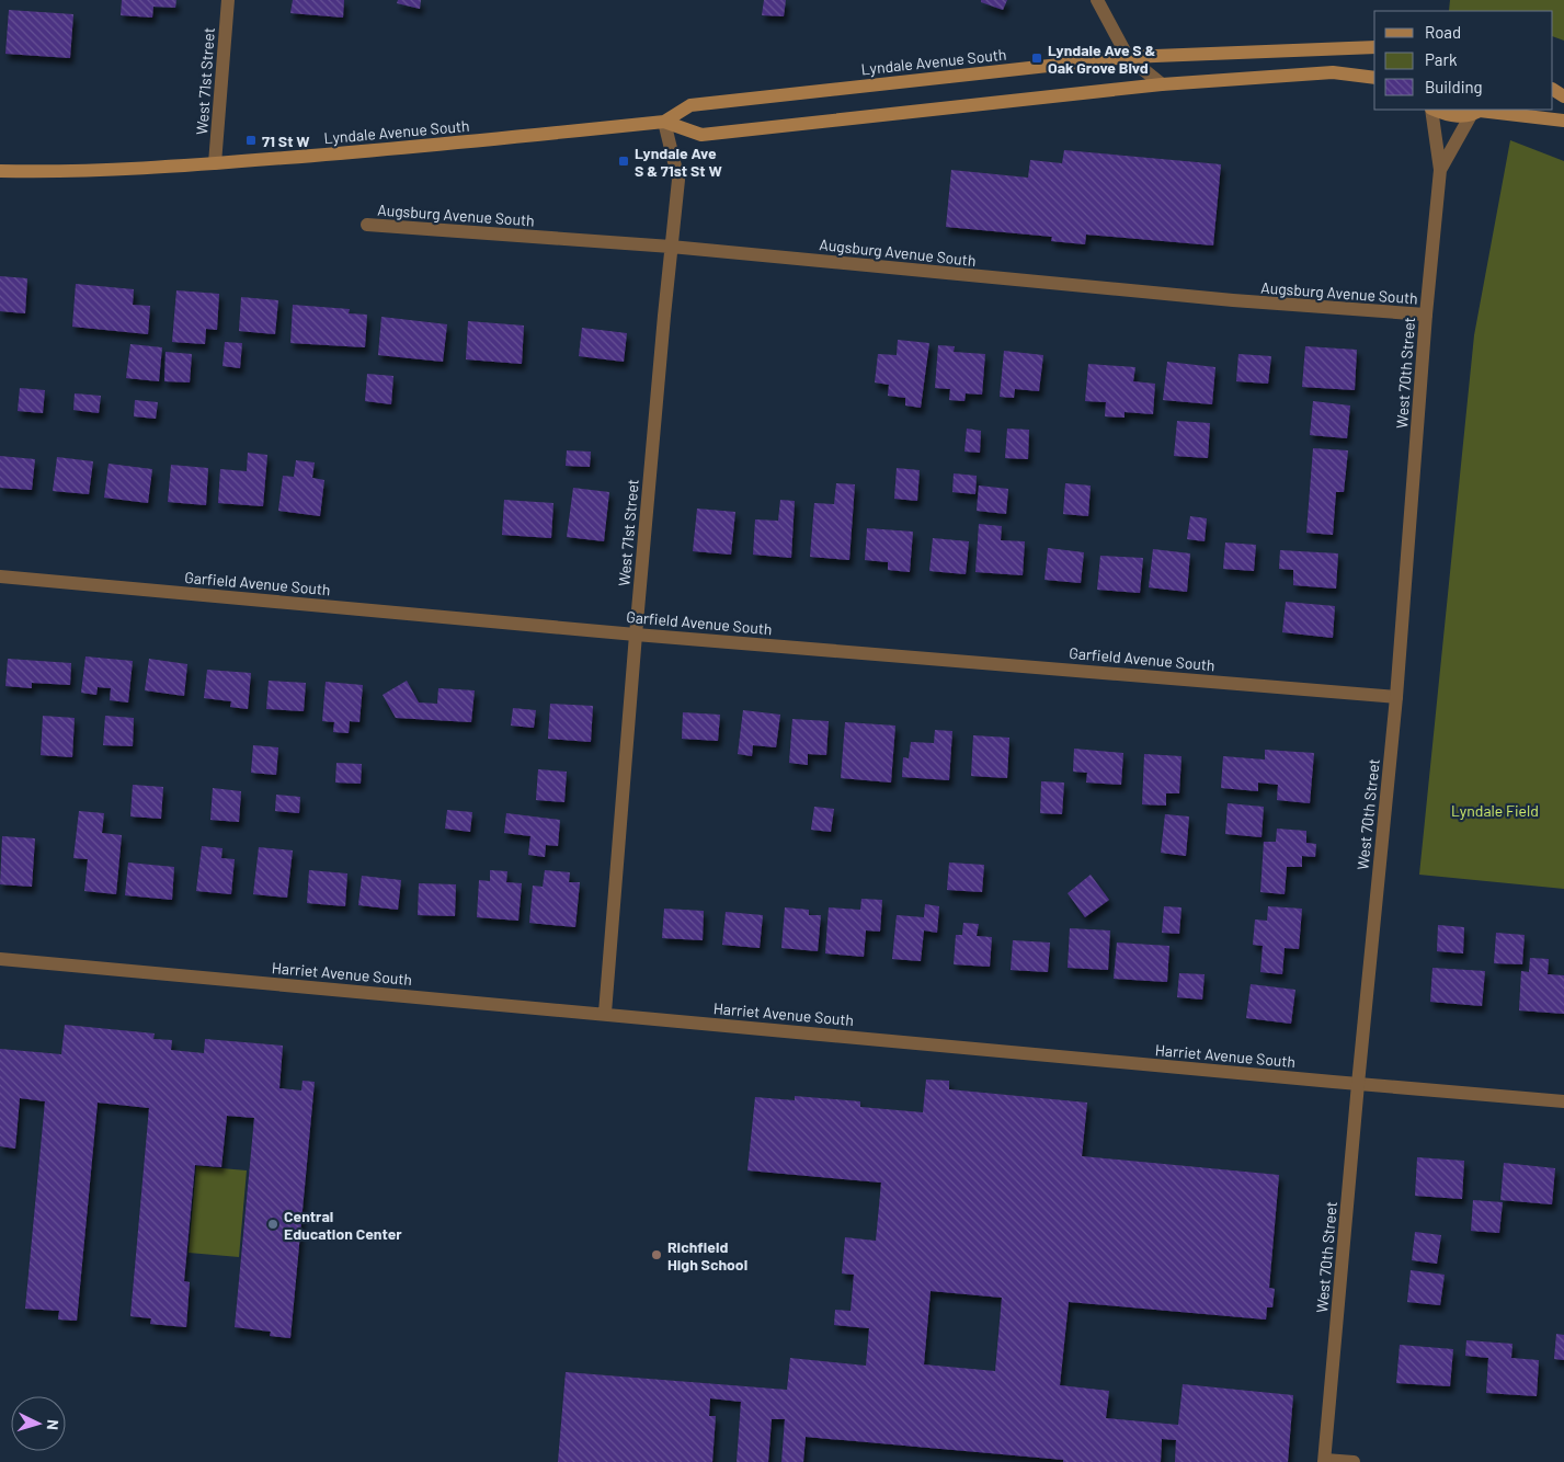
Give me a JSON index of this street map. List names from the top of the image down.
{
  "streets": {
    "main road": ["Lyndale Avenue South"],
    "street": [
      "West 71st Street",
      "Augsburg Avenue South",
      "West 70th Street",
      "Garfield Avenue South",
      "Harriet Avenue South"
    ]
  },
  "crossings": [
    ["Lyndale Avenue South", "West 71st Street"],
    ["West 71st Street", "Augsburg Avenue South"],
    ["West 71st Street", "Garfield Avenue South"],
    ["West 71st Street", "Harriet Avenue South"],
    ["Augsburg Avenue South", "West 70th Street"],
    ["West 70th Street", "Garfield Avenue South"],
    ["West 70th Street", "Harriet Avenue South"]
  ],
  "parks": ["Lyndale Field"],
  "places": {
    "transit": ["Lyndale Ave S & Oak Grove Blvd", "71 St W", "Lyndale Ave S & 71st St W"],
    "other": ["Central Education Center", "Richfield High School"]
  },
  "legend": ["Road", "Park", "Building"],
  "north": "right"
}
